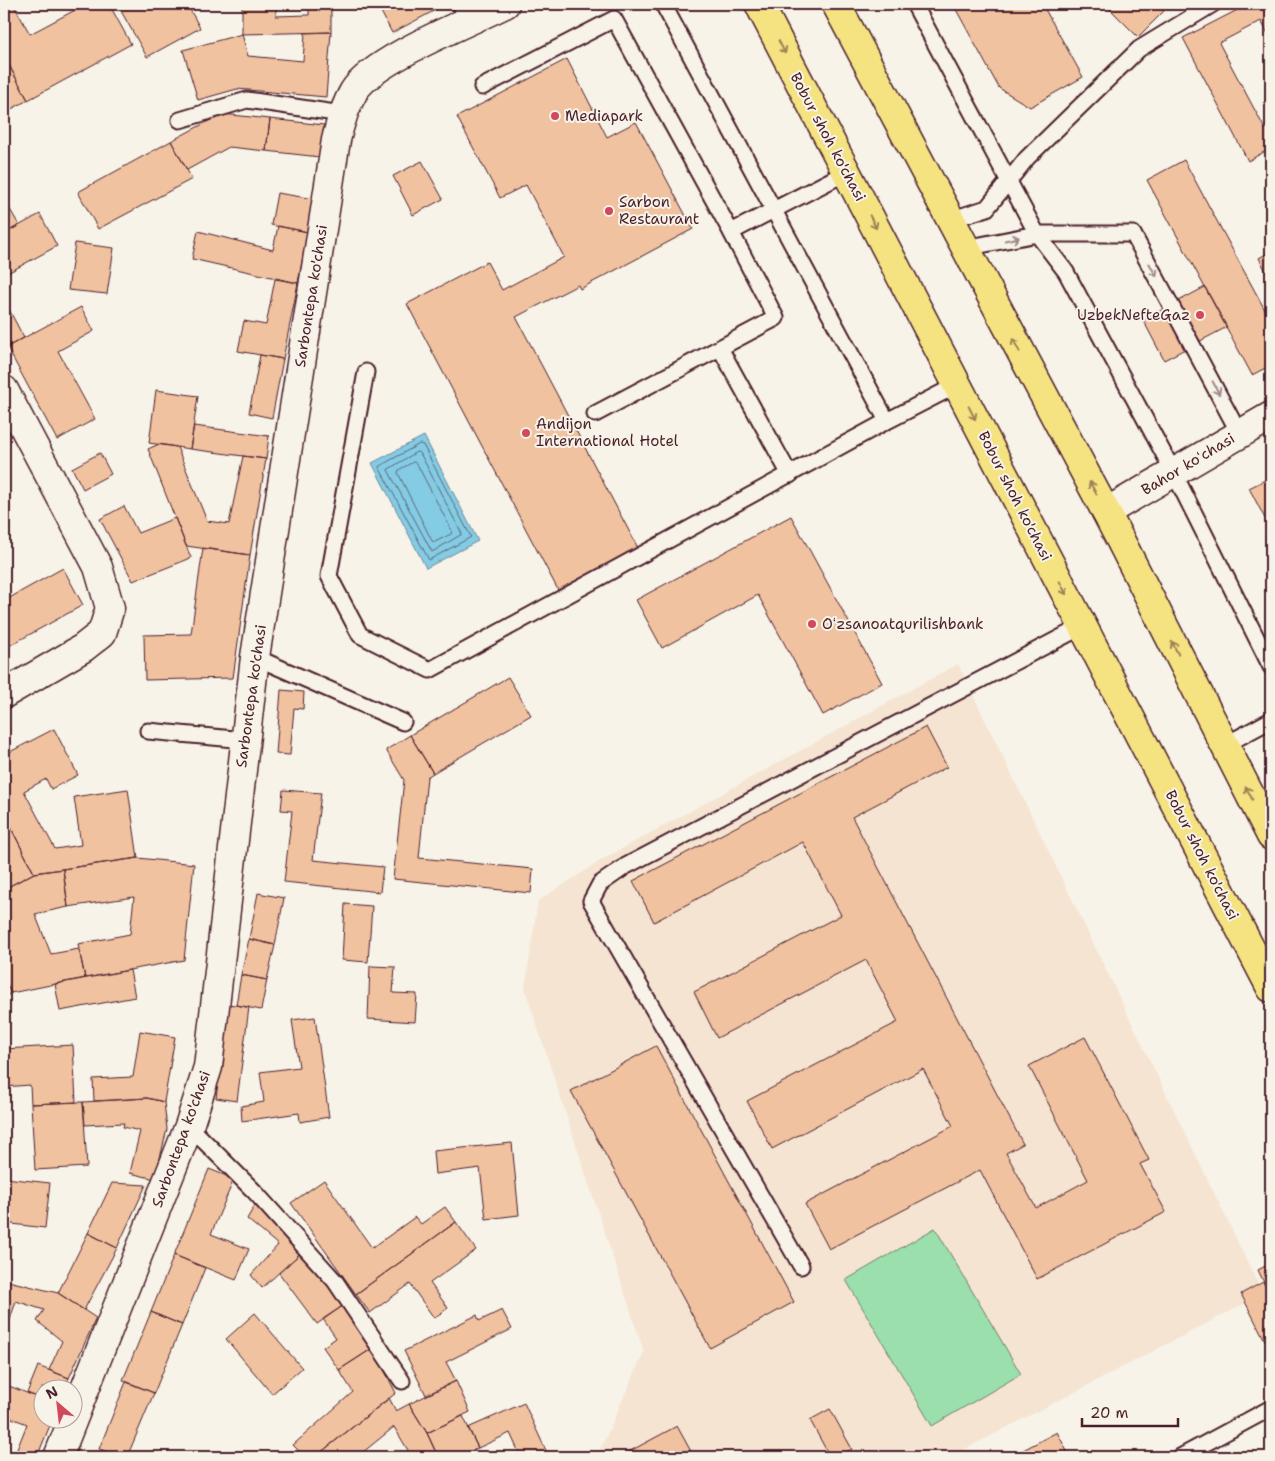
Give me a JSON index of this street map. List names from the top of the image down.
{
  "streets": {
    "main road": ["Bobur shoh ko'chasi"],
    "street": ["Sarbontepa ko'chasi", "Bahor koʻchasi"]
  },
  "places": [
    "Mediapark",
    "Sarbon Restaurant",
    "UzbekNefteGaz",
    "Andijon International Hotel",
    "Oʻzsanoatqurilishbank"
  ],
  "scale_bar": "20 m",
  "north": "top left"
}
